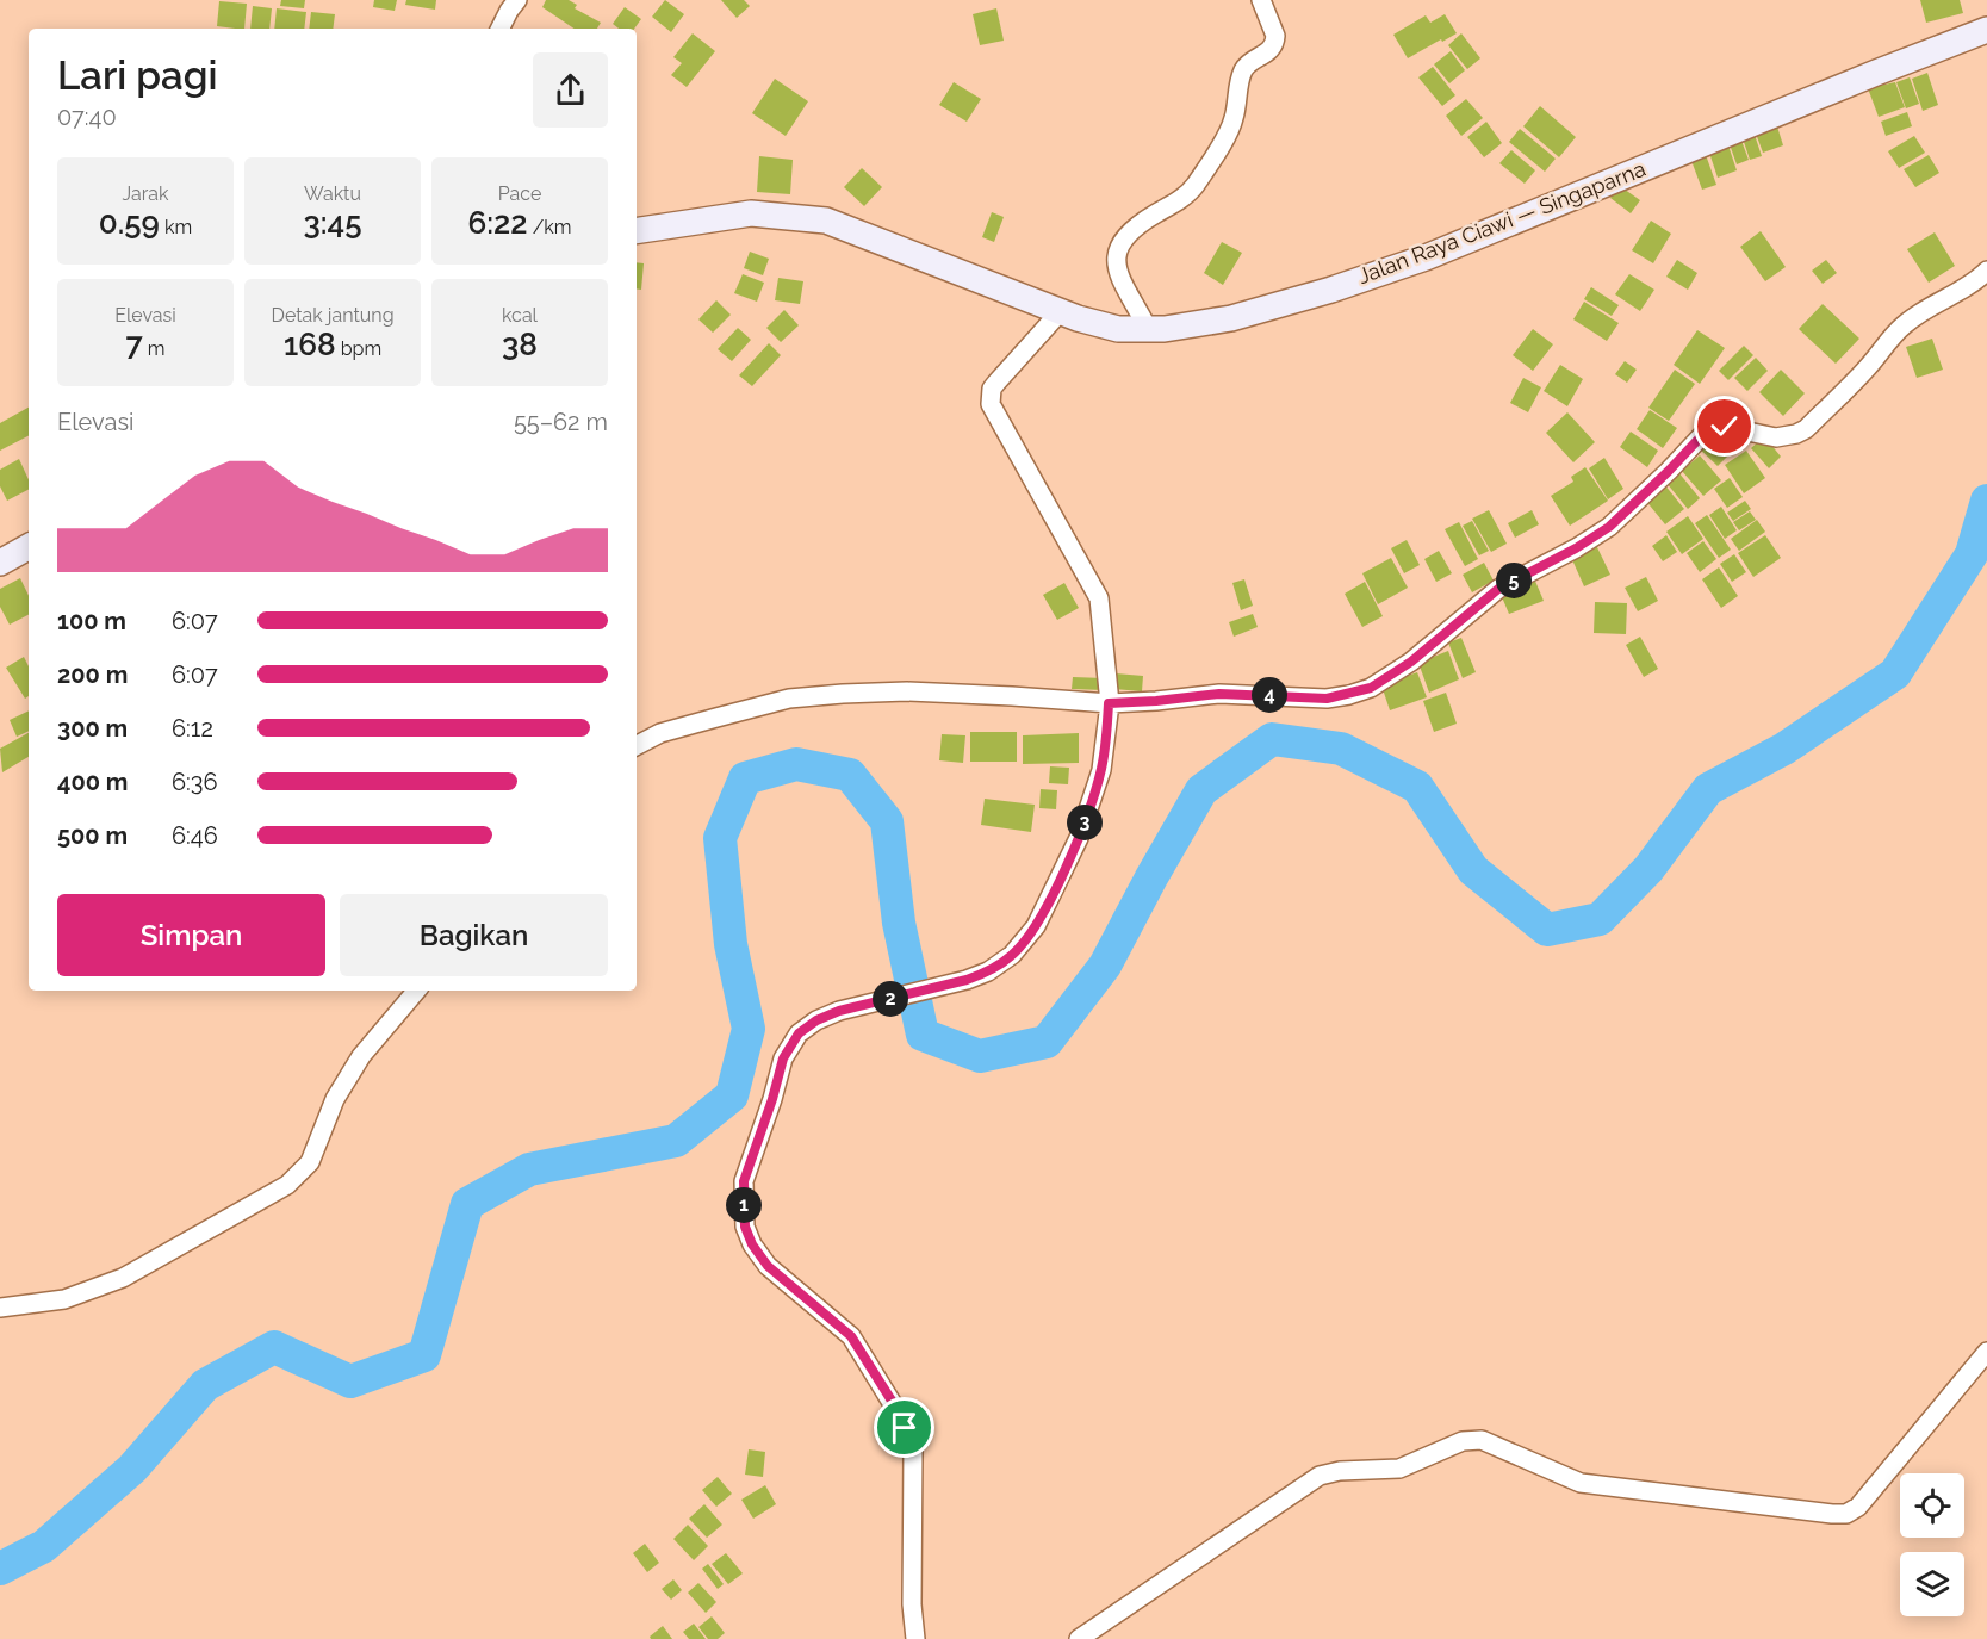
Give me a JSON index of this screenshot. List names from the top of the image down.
{
  "streets": {
    "main road": ["Jalan Raya Ciawi — Singaparna"]
  },
  "page": {
    "heading": ["Lari pagi", "07:40"],
    "stats": [
      ["Jarak", "0.59 km"],
      ["Waktu", "3:45"],
      ["Pace", "6:22 /km"],
      ["Elevasi", "7 m"],
      ["Detak jantung", "168 bpm"],
      ["kcal", "38"]
    ],
    "chart": ["Elevasi", "55–62 m"],
    "pins": [
      "5",
      "4",
      "3",
      "2",
      "1"
    ],
    "list": [
      {
        "name": "100 m",
        "note": "6:07"
      },
      {
        "name": "200 m",
        "note": "6:07"
      },
      {
        "name": "300 m",
        "note": "6:12"
      },
      {
        "name": "400 m",
        "note": "6:36"
      },
      {
        "name": "500 m",
        "note": "6:46"
      }
    ],
    "buttons": ["Simpan", "Bagikan"]
  }
}
